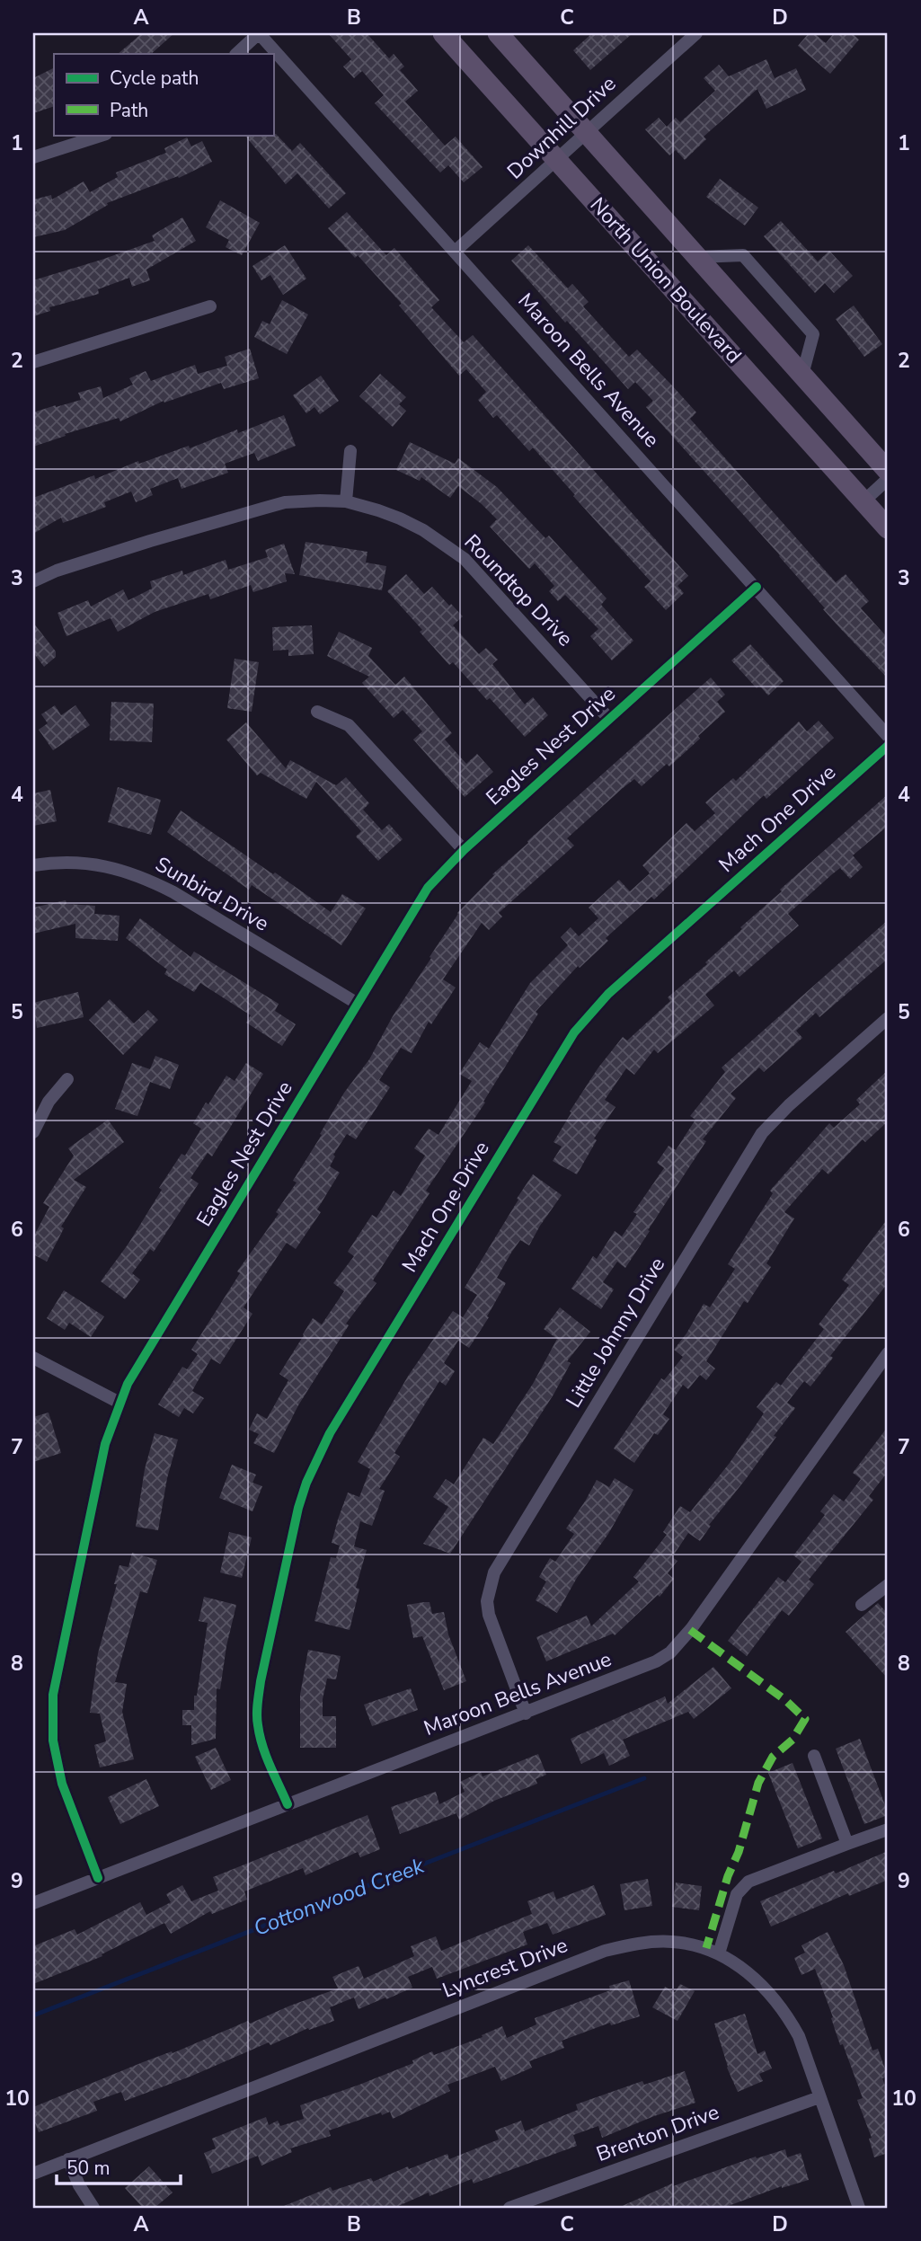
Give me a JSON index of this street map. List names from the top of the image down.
{
  "streets": {
    "main road": ["North Union Boulevard"],
    "street": [
      "Downhill Drive",
      "Maroon Bells Avenue",
      "Roundtop Drive",
      "Eagles Nest Drive",
      "Mach One Drive",
      "Sunbird Drive",
      "Little Johnny Drive",
      "Lyncrest Drive",
      "Brenton Drive"
    ]
  },
  "crossings": [
    ["Downhill Drive", "North Union Boulevard"],
    ["Downhill Drive", "Maroon Bells Avenue"],
    ["Maroon Bells Avenue", "Eagles Nest Drive"],
    ["Maroon Bells Avenue", "Mach One Drive"],
    ["Maroon Bells Avenue", "Little Johnny Drive"],
    ["Roundtop Drive", "Eagles Nest Drive"],
    ["Eagles Nest Drive", "Sunbird Drive"],
    ["Lyncrest Drive", "Brenton Drive"]
  ],
  "water": ["Cottonwood Creek"],
  "legend": ["Cycle path", "Path"],
  "scale_bar": "50 m",
  "grid": {
    "columns": [
      "A",
      "B",
      "C",
      "D"
    ],
    "rows": [
      "1",
      "2",
      "3",
      "4",
      "5",
      "6",
      "7",
      "8",
      "9",
      "10"
    ]
  }
}
